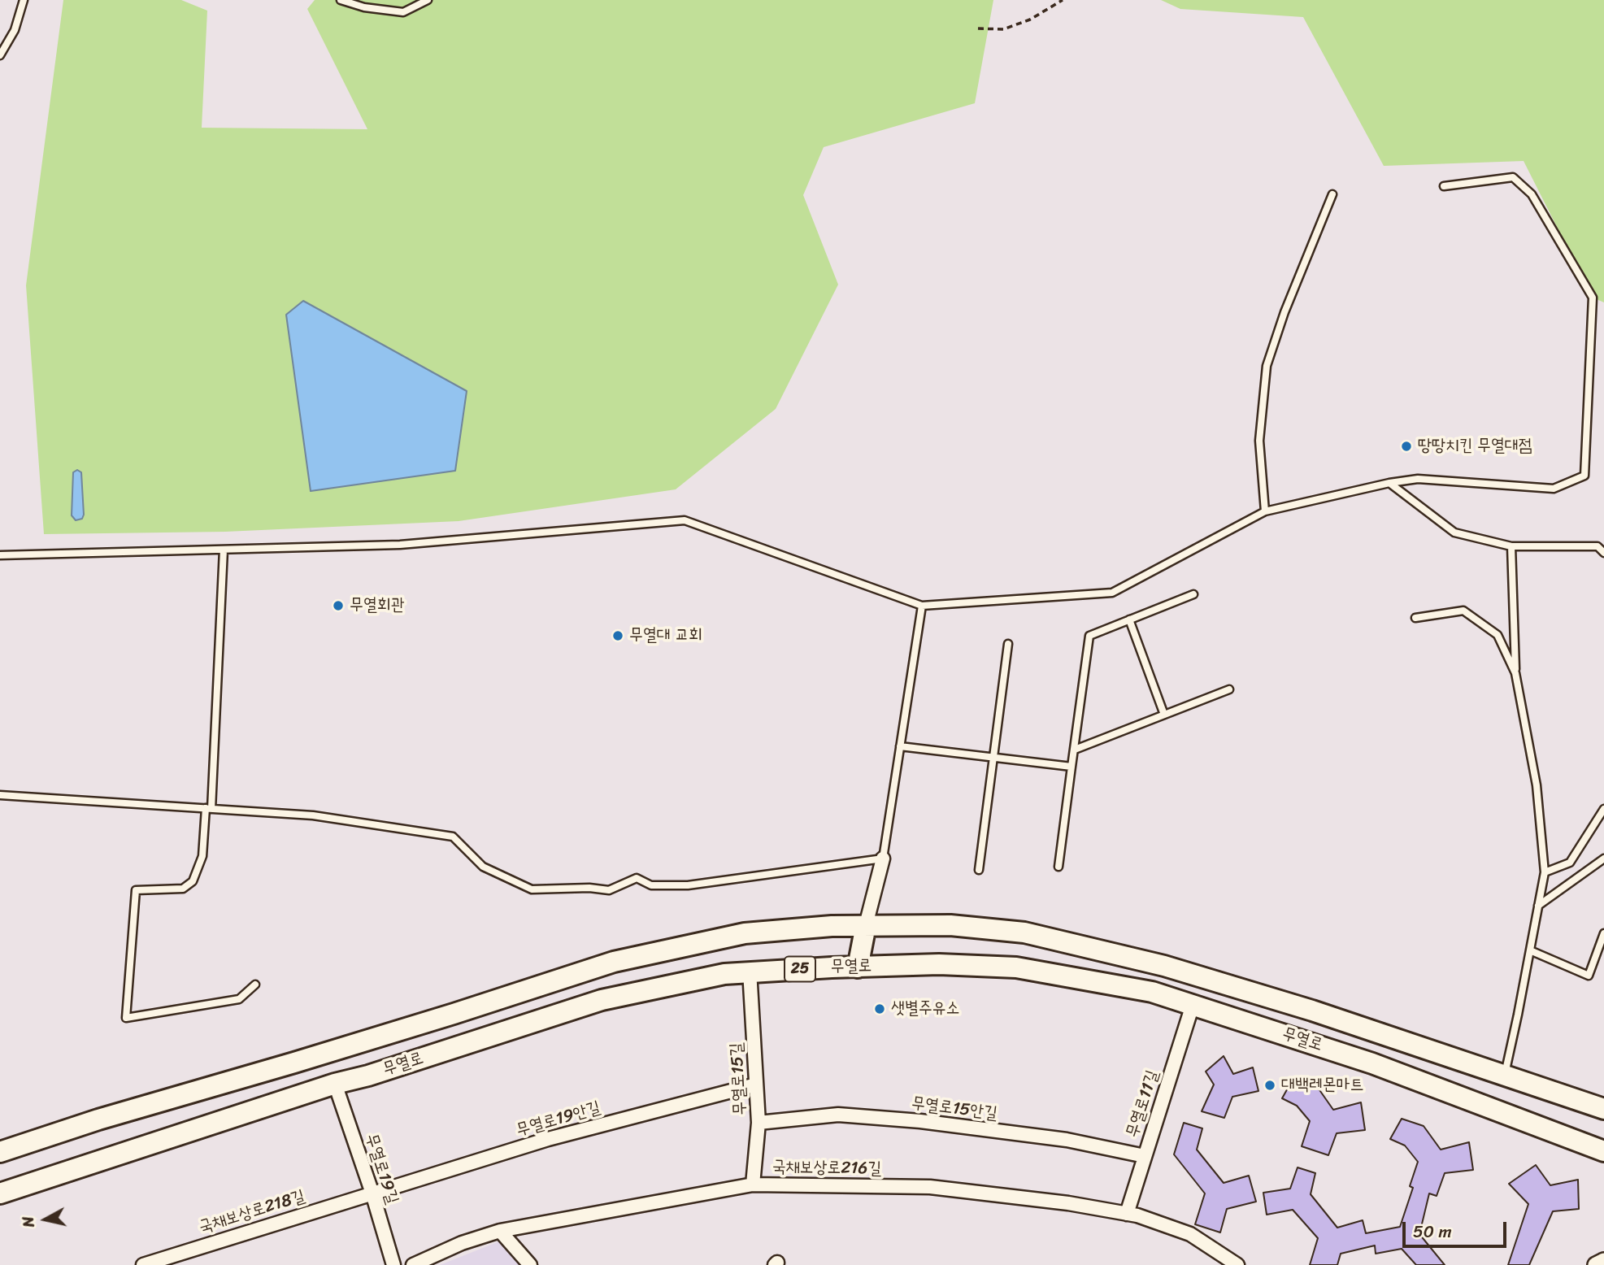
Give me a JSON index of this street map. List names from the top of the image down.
{
  "streets": {
    "main road": ["무열로", "25"],
    "street": [
      "무열로15길",
      "무열로11길",
      "무열로15안길",
      "무열로19안길",
      "국채보상로216길",
      "무열로19길",
      "국채보상로218길"
    ]
  },
  "crossings": [
    ["무열로", "무열로15길"],
    ["무열로", "무열로11길"],
    ["무열로", "무열로19길"],
    ["무열로15길", "무열로15안길"],
    ["무열로15길", "무열로19안길"],
    ["무열로15길", "국채보상로216길"],
    ["무열로11길", "무열로15안길"],
    ["무열로11길", "국채보상로216길"],
    ["무열로19안길", "무열로19길"],
    ["무열로19안길", "국채보상로218길"],
    ["무열로19길", "국채보상로218길"]
  ],
  "places": [
    "땅땅치킨 무열대점",
    "무열회관",
    "무열대 교회",
    "샛별주유소",
    "대백레몬마트"
  ],
  "scale_bar": "50 m",
  "north": "left"
}
